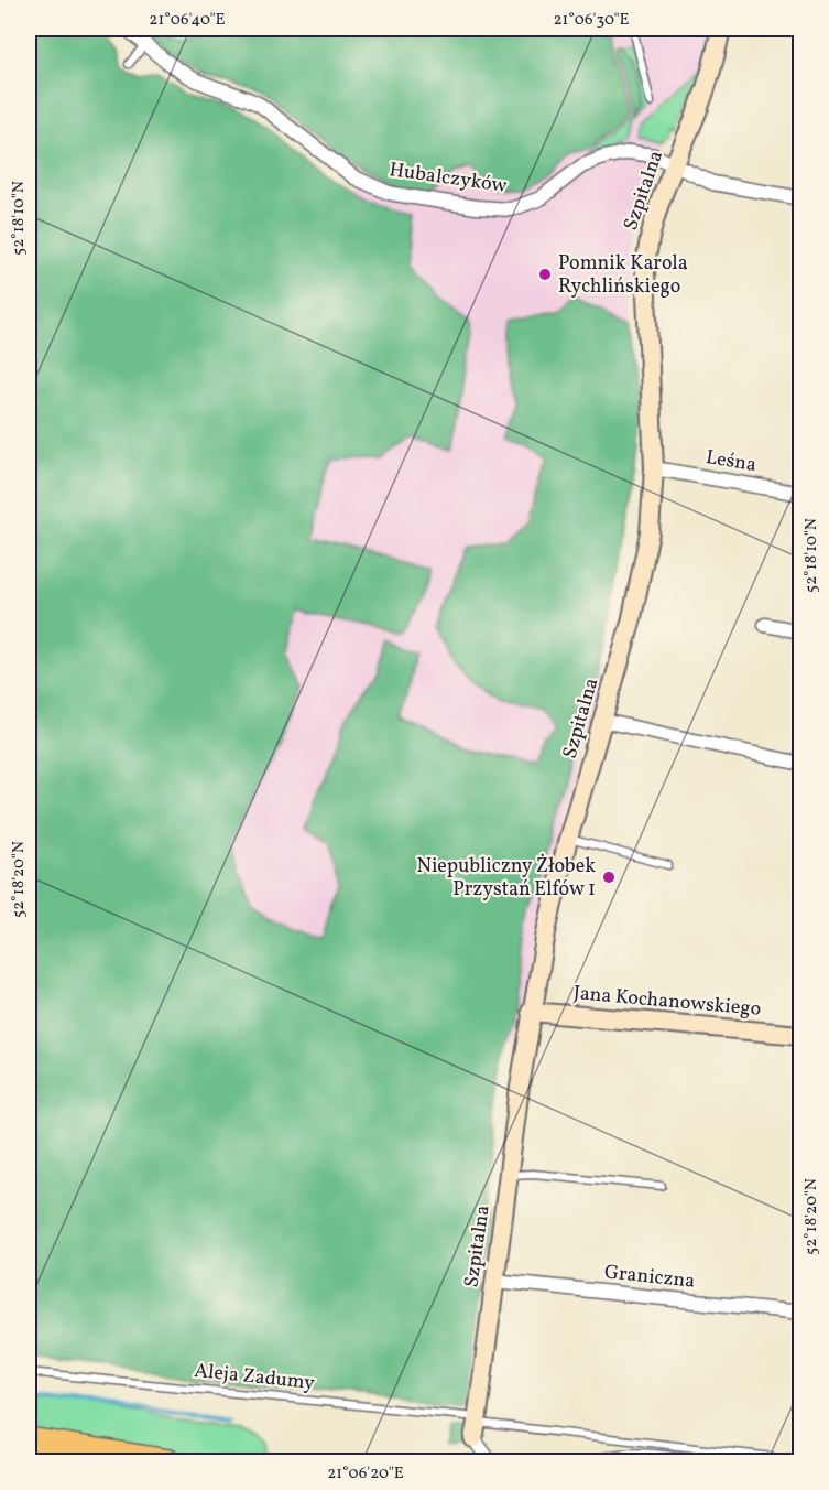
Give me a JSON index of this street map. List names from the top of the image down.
{
  "streets": {
    "street": [
      "Hubalczyków",
      "Szpitalna",
      "Leśna",
      "Jana Kochanowskiego",
      "Graniczna"
    ],
    "lane": ["Aleja Zadumy"]
  },
  "crossings": [
    ["Hubalczyków", "Szpitalna"],
    ["Szpitalna", "Leśna"],
    ["Szpitalna", "Jana Kochanowskiego"],
    ["Szpitalna", "Graniczna"],
    ["Szpitalna", "Aleja Zadumy"]
  ],
  "places": ["Pomnik Karola Rychlińskiego", "Niepubliczny Żłobek Przystań Elfów 1"],
  "coordinates": [
    "21°06'40\"E",
    "21°06'30\"E",
    "52°18'10\"N",
    "52°18'20\"N",
    "21°06'20\"E"
  ]
}
